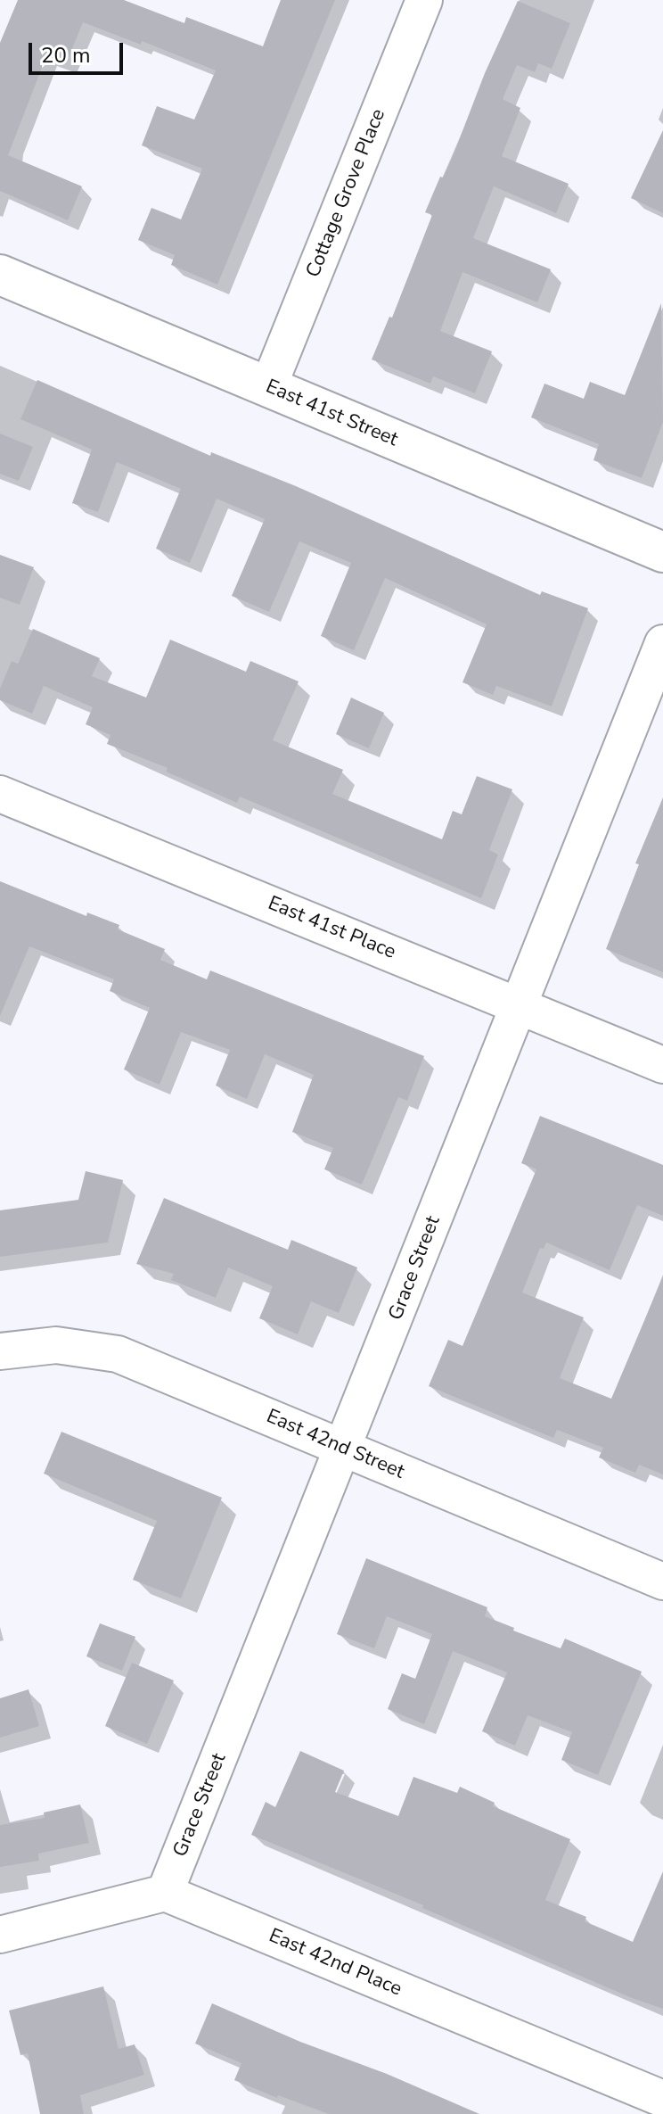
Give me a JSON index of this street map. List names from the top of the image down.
{
  "streets": {
    "street": [
      "Cottage Grove Place",
      "East 41st Street",
      "East 41st Place",
      "Grace Street",
      "East 42nd Street",
      "East 42nd Place"
    ]
  },
  "crossings": [
    ["Cottage Grove Place", "East 41st Street"],
    ["East 41st Place", "Grace Street"],
    ["Grace Street", "East 42nd Street"],
    ["Grace Street", "East 42nd Place"]
  ],
  "scale_bar": "20 m"
}
